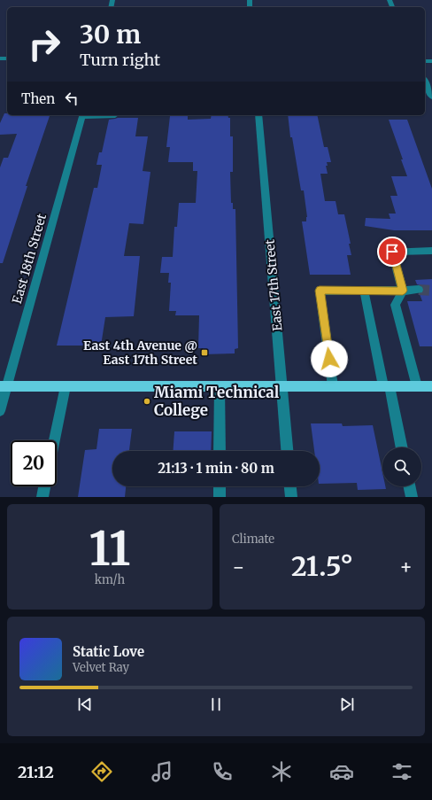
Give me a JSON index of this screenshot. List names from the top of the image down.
{
  "streets": {
    "street": ["East 18th Street", "East 17th Street"]
  },
  "places": {
    "transit": ["East 4th Avenue @ East 17th Street"],
    "other": ["Miami Technical College"]
  },
  "page": {
    "turn": ["30 m", "Turn right"],
    "then": "Then",
    "limit": "20",
    "trip": "21:13 · 1 min · 80 m",
    "tile": [
      ["11", "km/h"],
      "Climate"
    ],
    "heat": ["−", "21.5°", "+"],
    "song": ["Static Love", "Velvet Ray"],
    "tabs": "21:12"
  }
}
